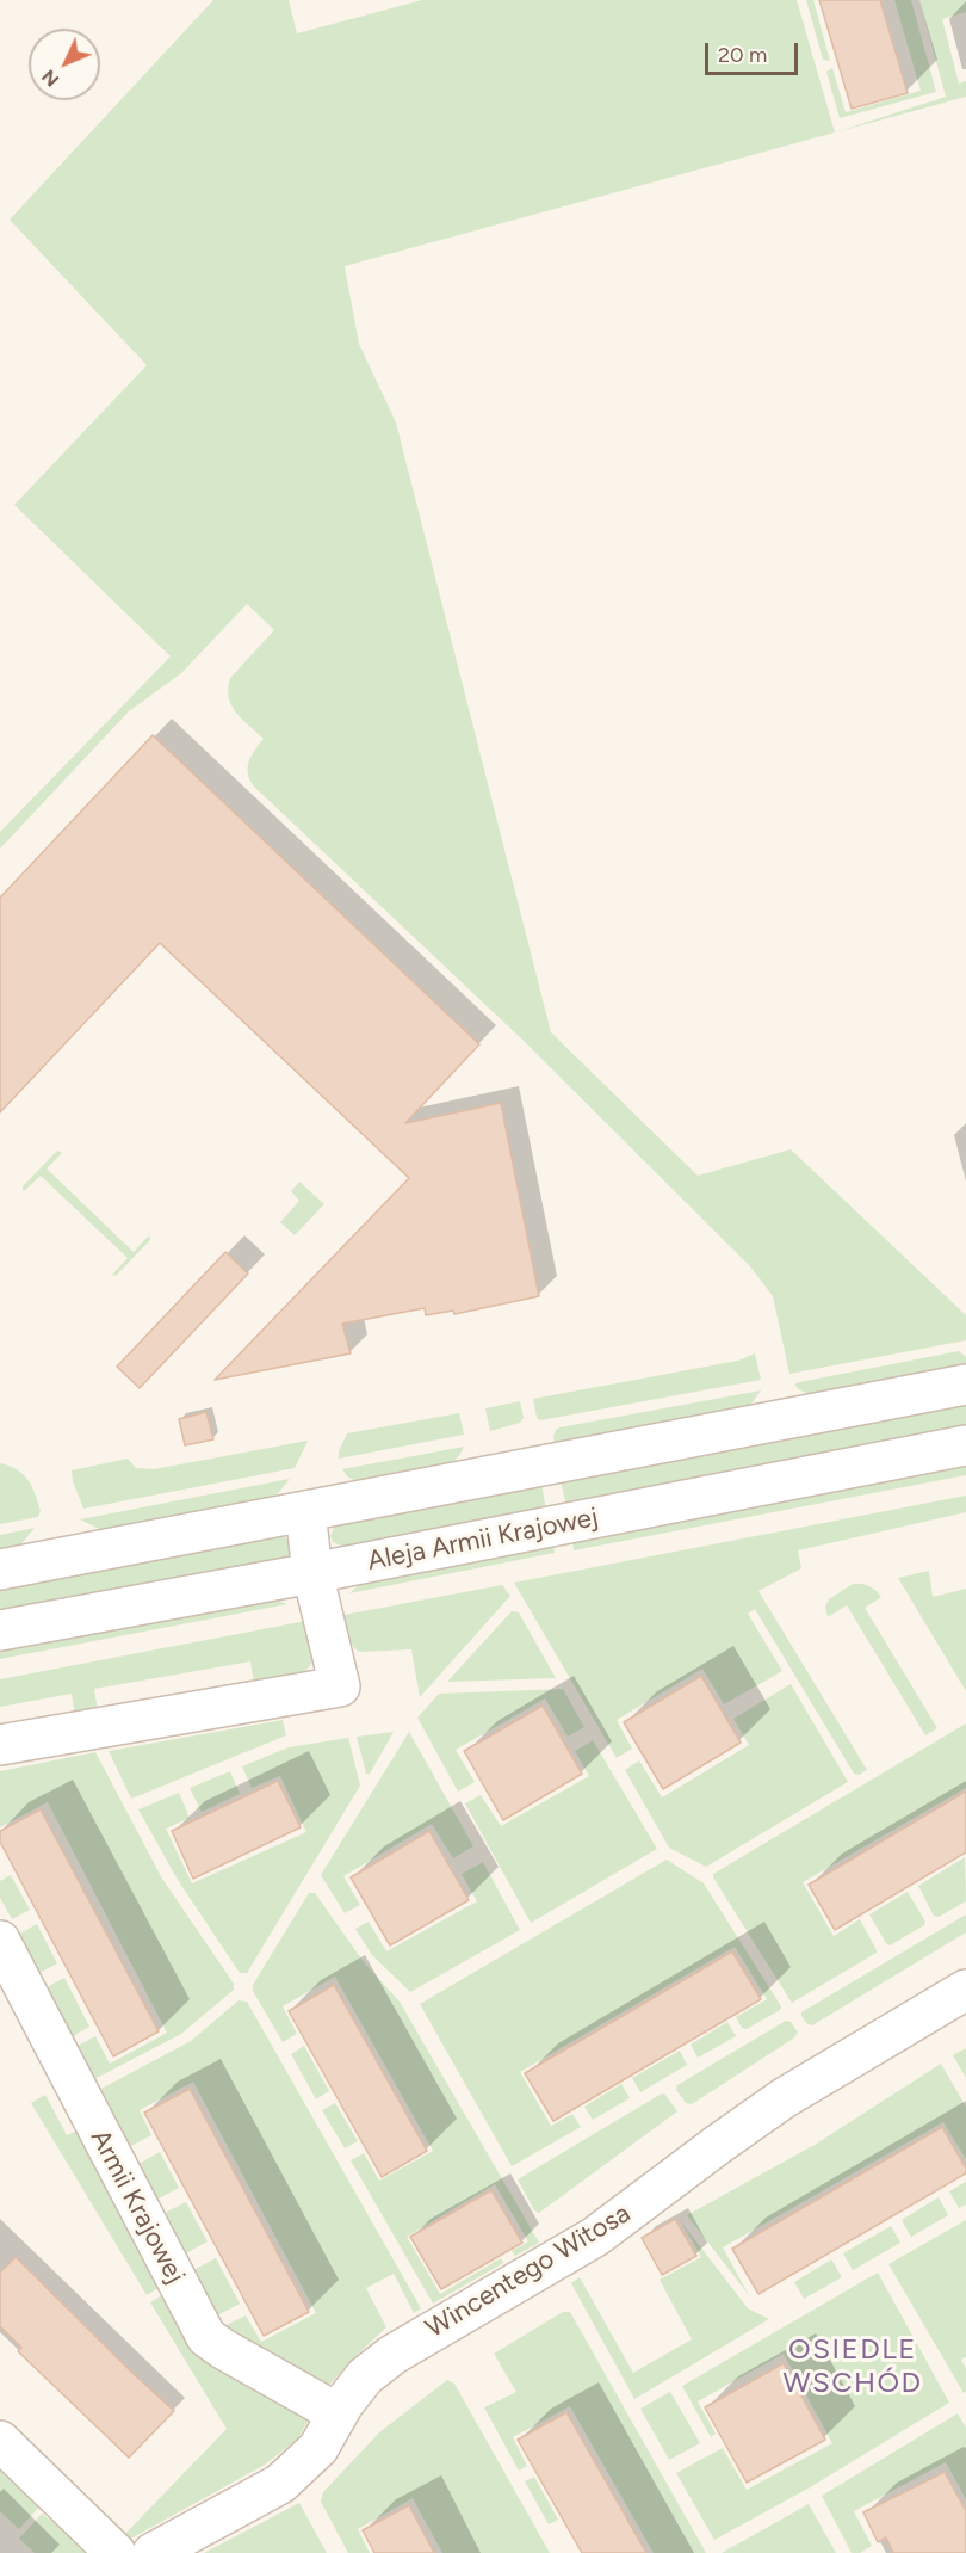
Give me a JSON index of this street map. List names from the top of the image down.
{
  "streets": {
    "street": ["Aleja Armii Krajowej", "Armii Krajowej", "Wincentego Witosa"]
  },
  "crossings": [
    ["Armii Krajowej", "Wincentego Witosa"]
  ],
  "districts": ["OSIEDLE WSCHÓD"],
  "scale_bar": "20 m",
  "north": "bottom left"
}
